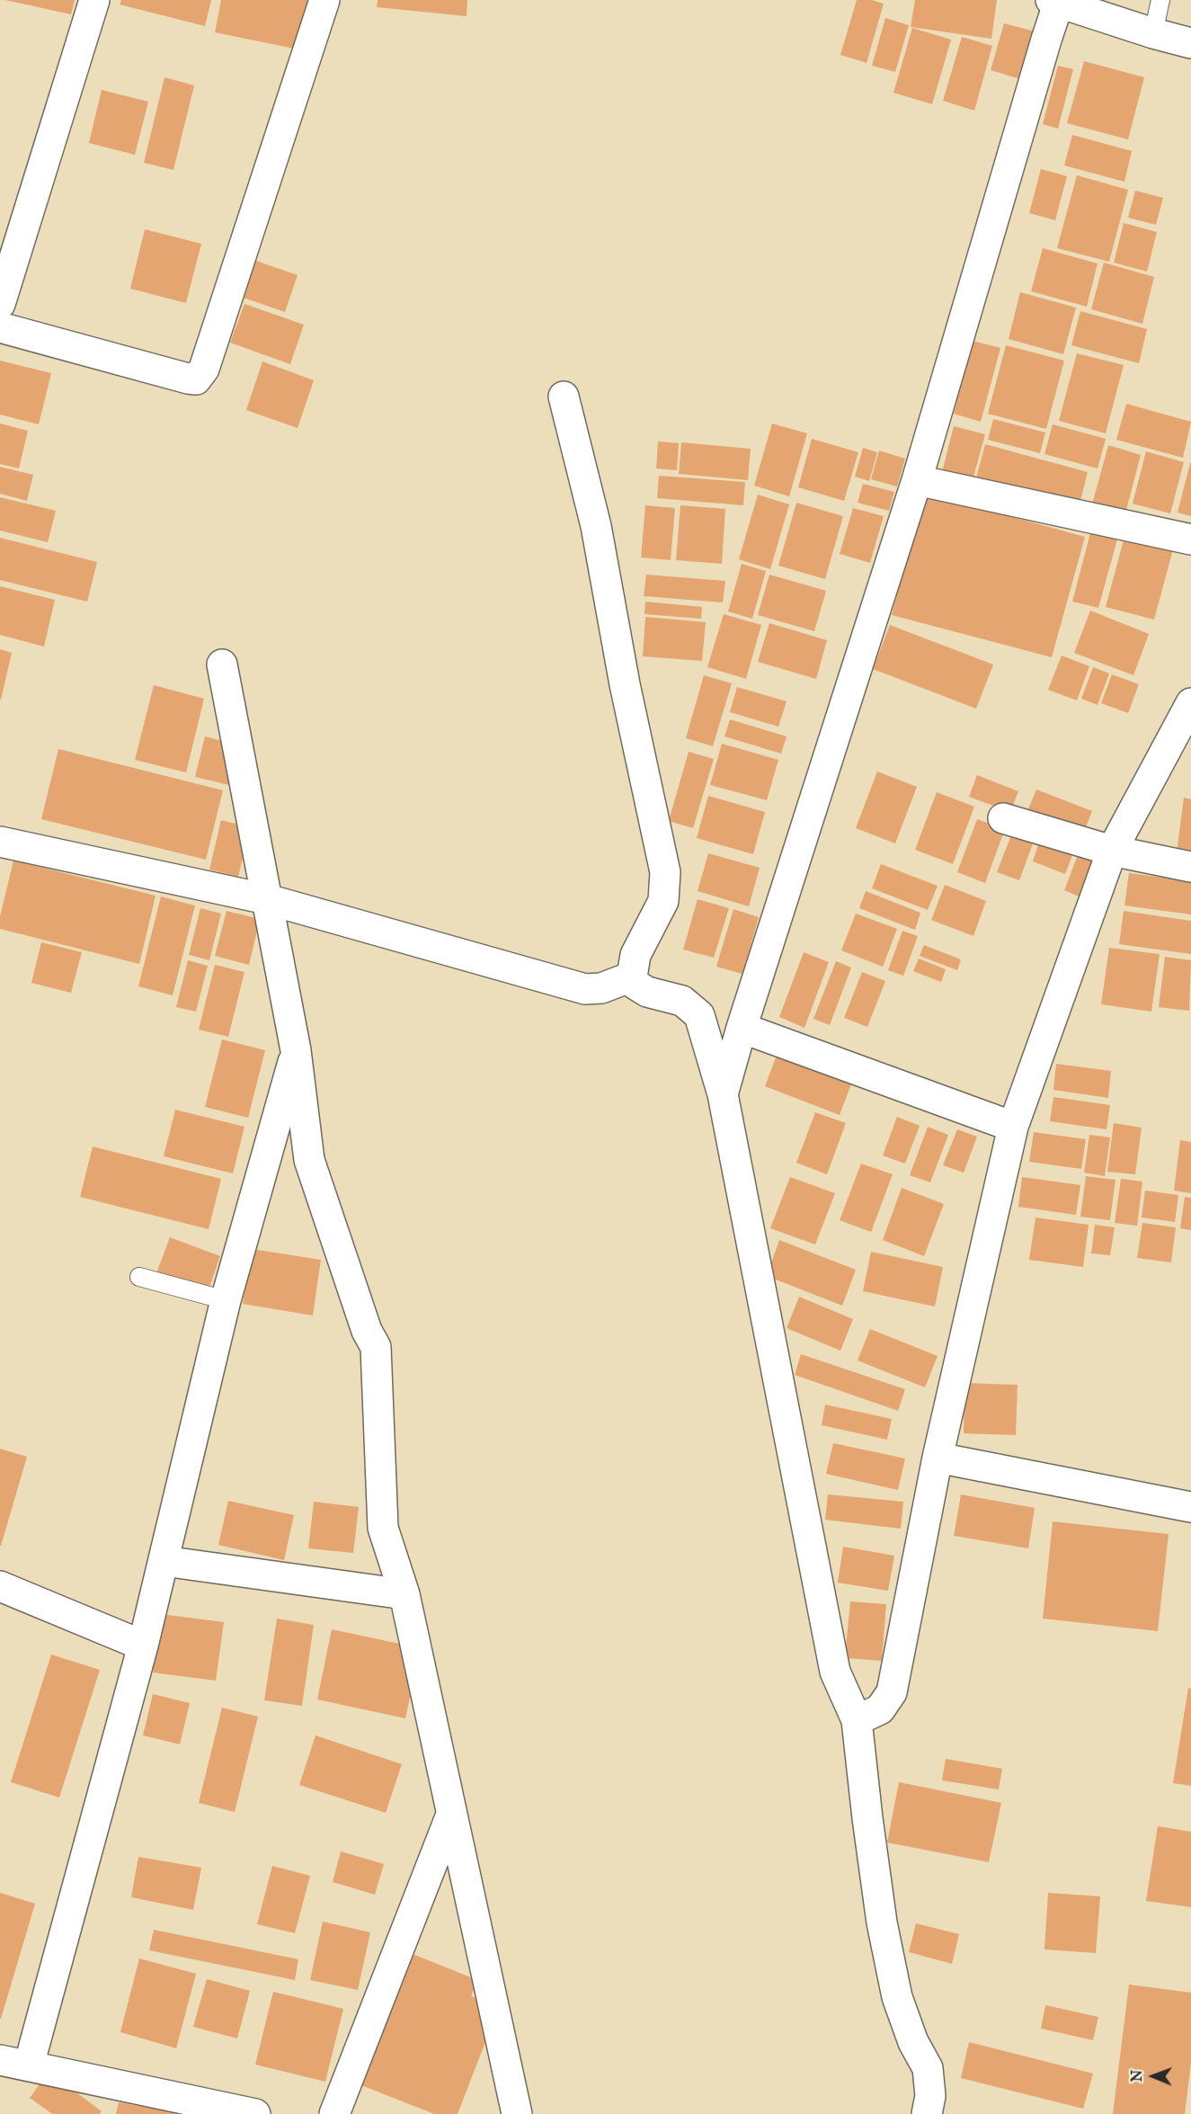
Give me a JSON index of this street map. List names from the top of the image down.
{
  "north": "left"
}
